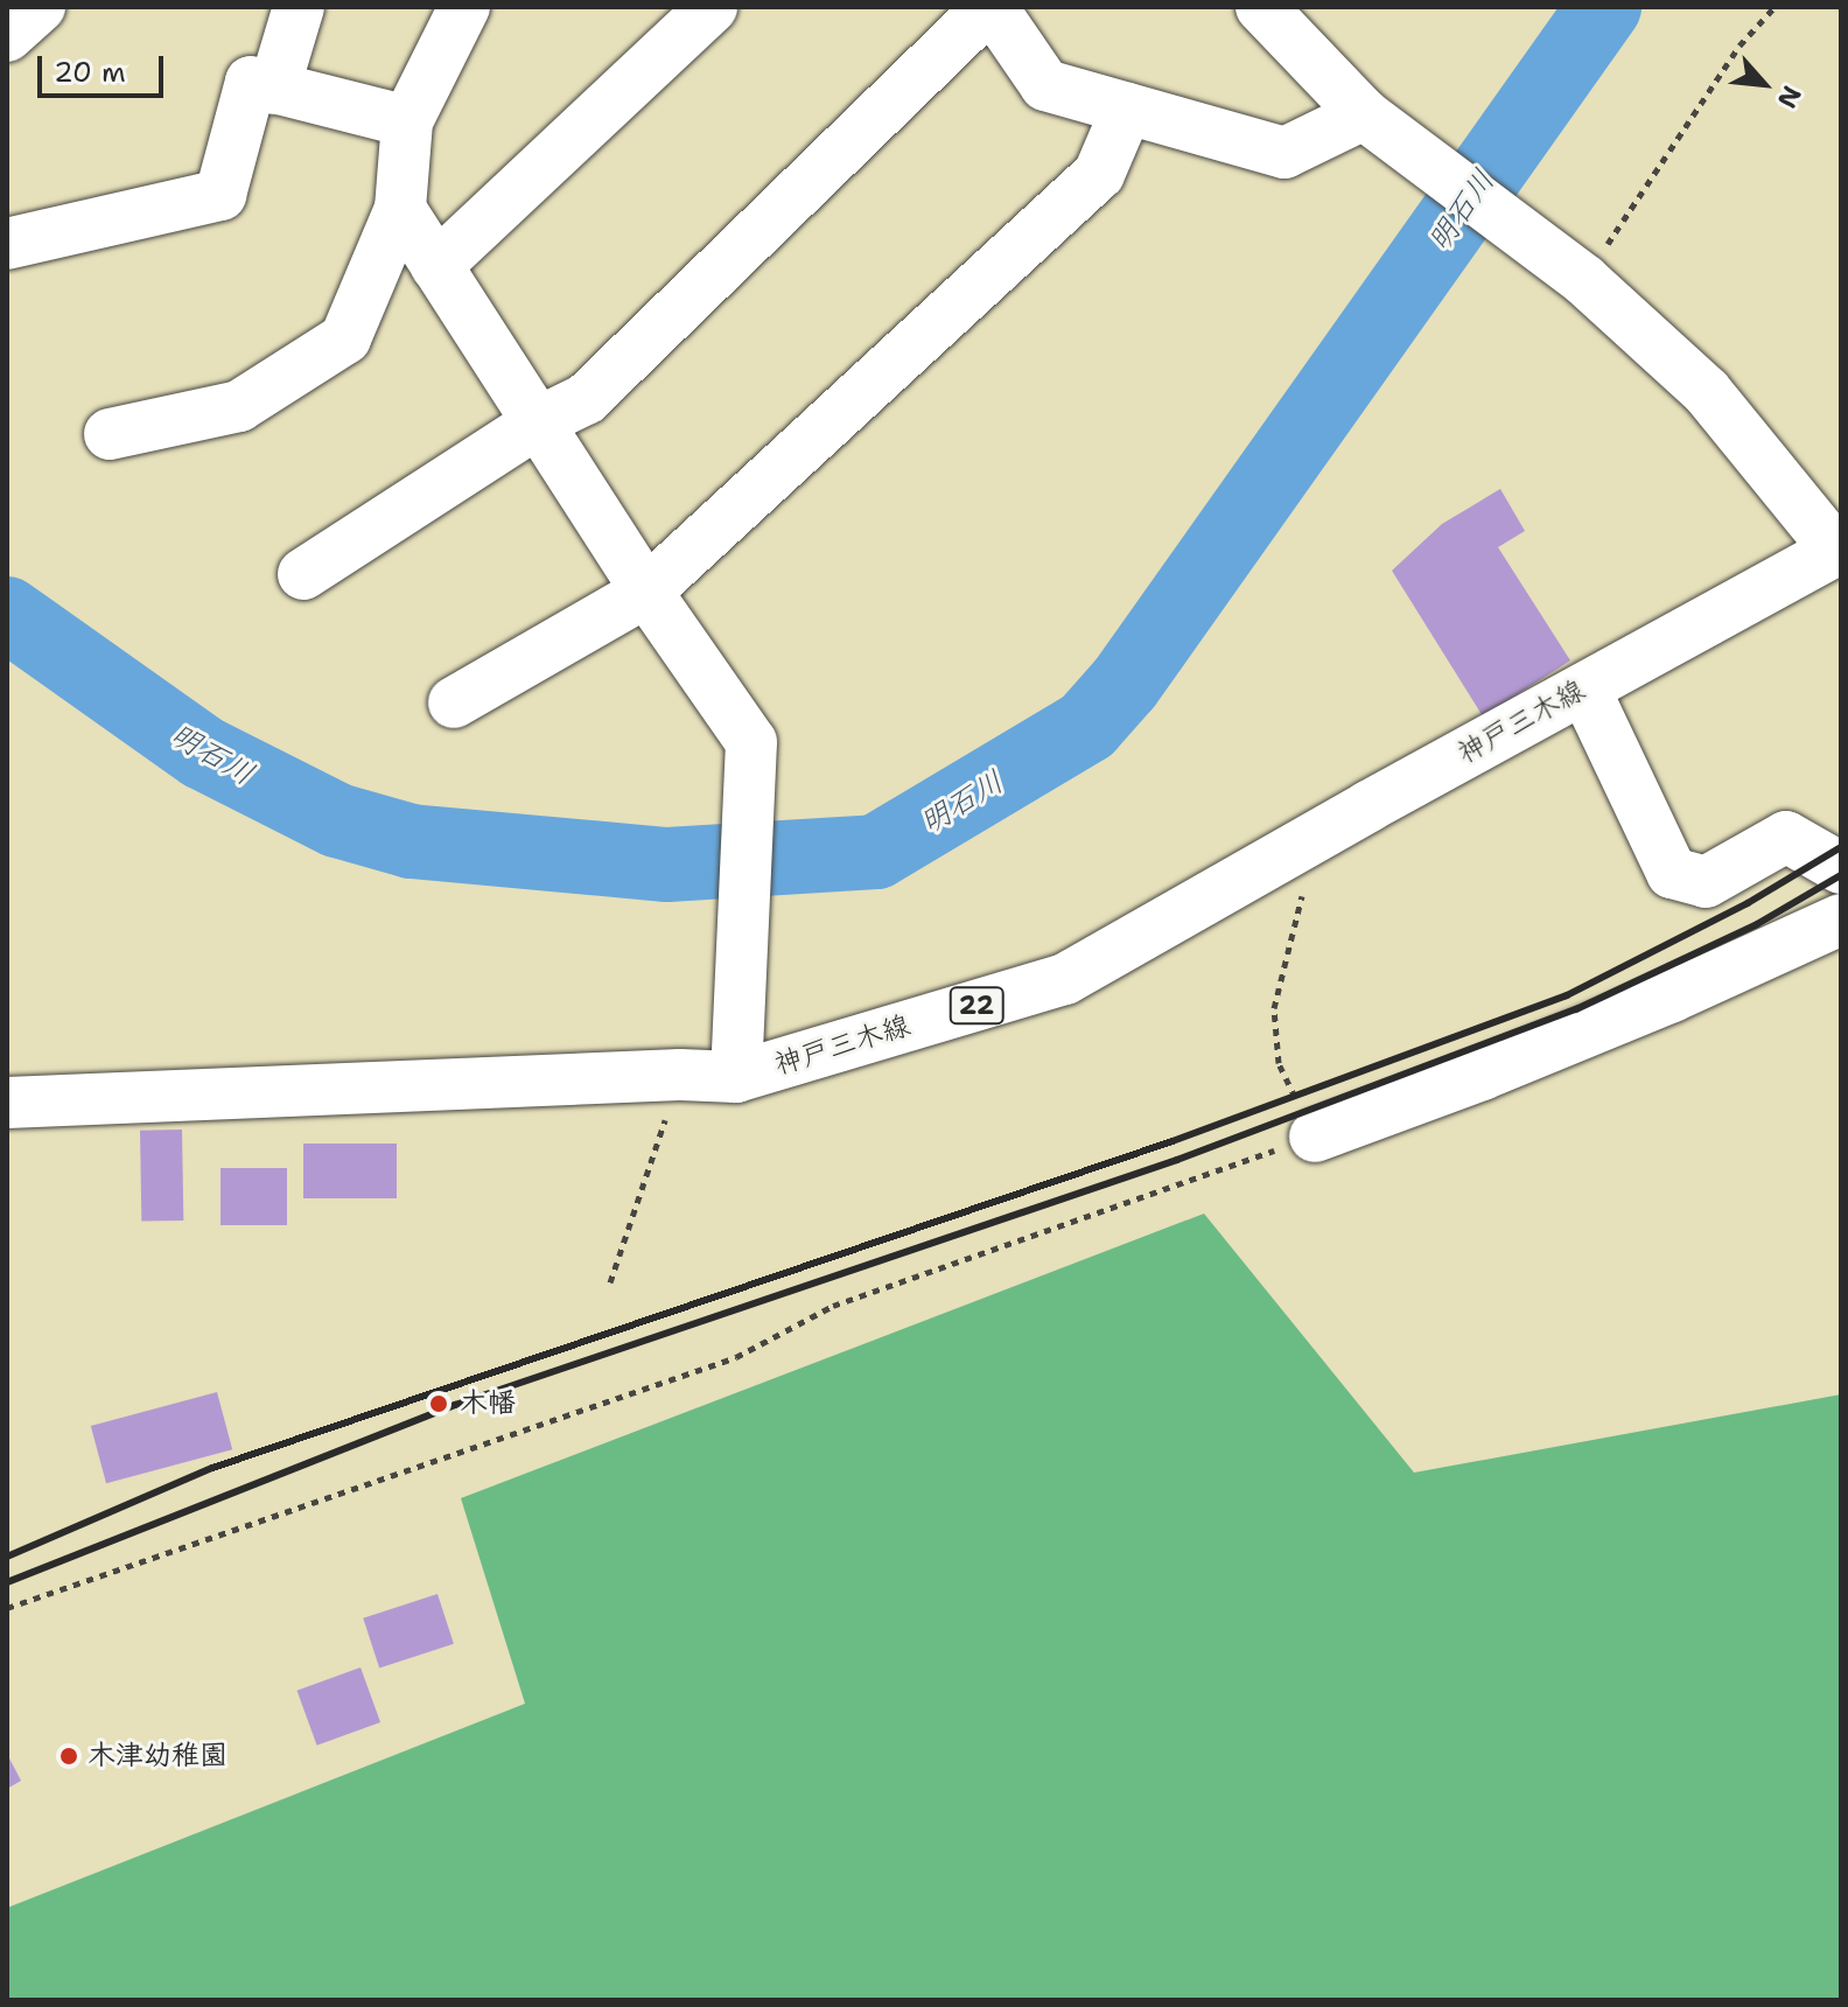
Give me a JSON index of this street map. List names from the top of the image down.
{
  "streets": {
    "street": ["神戸三木線", "22"]
  },
  "water": ["明石川"],
  "places": ["木幡", "木津幼稚園"],
  "scale_bar": "20 m",
  "north": "bottom right"
}
